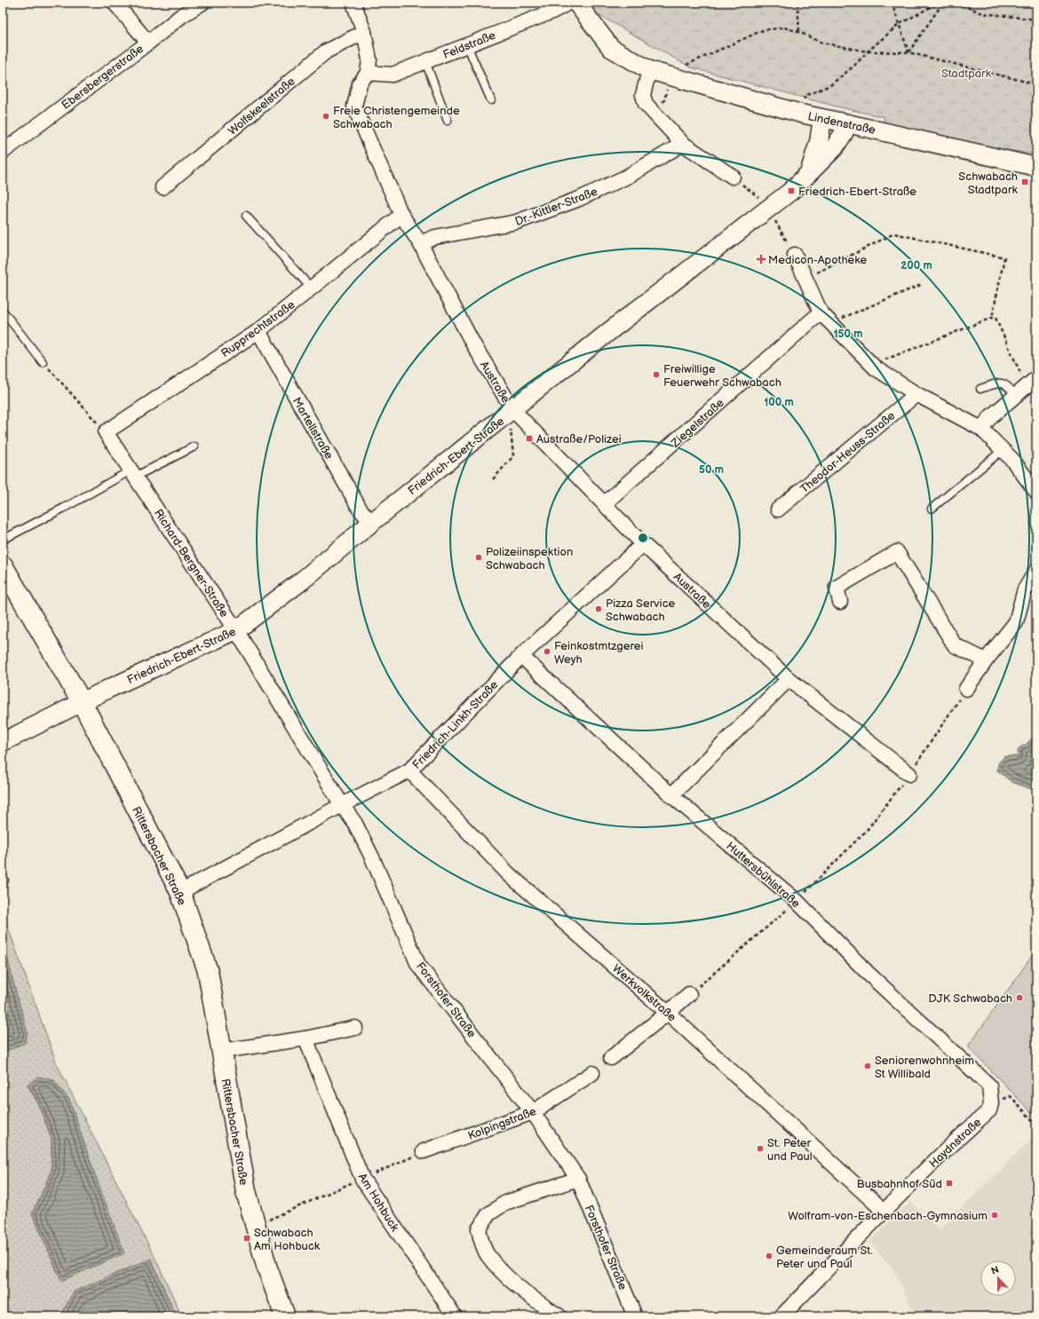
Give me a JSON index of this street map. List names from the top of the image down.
{
  "streets": {
    "main road": ["Rittersbacher Straße"],
    "street": [
      "Feldstraße",
      "Ebersbergerstraße",
      "Wolfskeelstraße",
      "Lindenstraße",
      "Dr.-Kittler-Straße",
      "Rupprechtstraße",
      "Austraße",
      "Ziegelstraße",
      "Martellstraße",
      "Theodor-Heuss-Straße",
      "Friedrich-Ebert-Straße",
      "Richard-Bergner-Straße",
      "Friedrich-Linkh-Straße",
      "Huttersbühlstraße",
      "Werkvolkstraße",
      "Forsthofer Straße",
      "Kolpingstraße",
      "Haydnstraße",
      "Am Hohbuck"
    ]
  },
  "crossings": [
    ["Feldstraße", "Austraße"],
    ["Wolfskeelstraße", "Austraße"],
    ["Lindenstraße", "Friedrich-Ebert-Straße"],
    ["Dr.-Kittler-Straße", "Austraße"],
    ["Rupprechtstraße", "Austraße"],
    ["Rupprechtstraße", "Martellstraße"],
    ["Rupprechtstraße", "Richard-Bergner-Straße"],
    ["Austraße", "Ziegelstraße"],
    ["Austraße", "Friedrich-Ebert-Straße"],
    ["Austraße", "Friedrich-Linkh-Straße"],
    ["Martellstraße", "Friedrich-Ebert-Straße"],
    ["Friedrich-Ebert-Straße", "Richard-Bergner-Straße"],
    ["Friedrich-Ebert-Straße", "Rittersbacher Straße"],
    ["Richard-Bergner-Straße", "Friedrich-Linkh-Straße"],
    ["Richard-Bergner-Straße", "Forsthofer Straße"],
    ["Friedrich-Linkh-Straße", "Rittersbacher Straße"],
    ["Friedrich-Linkh-Straße", "Huttersbühlstraße"],
    ["Friedrich-Linkh-Straße", "Werkvolkstraße"],
    ["Friedrich-Linkh-Straße", "Forsthofer Straße"],
    ["Huttersbühlstraße", "Haydnstraße"],
    ["Werkvolkstraße", "Haydnstraße"],
    ["Forsthofer Straße", "Kolpingstraße"]
  ],
  "parks": ["Stadtpark"],
  "places": {
    "other": [
      "Freie Christengemeinde Schwabach",
      "Freiwillige Feuerwehr Schwabach",
      "Polizeiinspektion Schwabach",
      "Pizza Service Schwabach",
      "Feinkostmtzgerei Weyh",
      "DJK Schwabach",
      "Seniorenwohnheim St Willibald",
      "St. Peter und Paul",
      "Wolfram-von-Eschenbach-Gymnasium",
      "Gemeinderaum St. Peter und Paul"
    ],
    "transit": [
      "Schwabach Stadtpark",
      "Friedrich-Ebert-Straße",
      "Austraße/Polizei",
      "Busbahnhof Süd",
      "Schwabach Am Hohbuck"
    ],
    "health": ["Medicon-Apotheke"]
  },
  "north": "top",
  "rings": [
    "200 m",
    "150 m",
    "100 m",
    "50 m"
  ]
}
